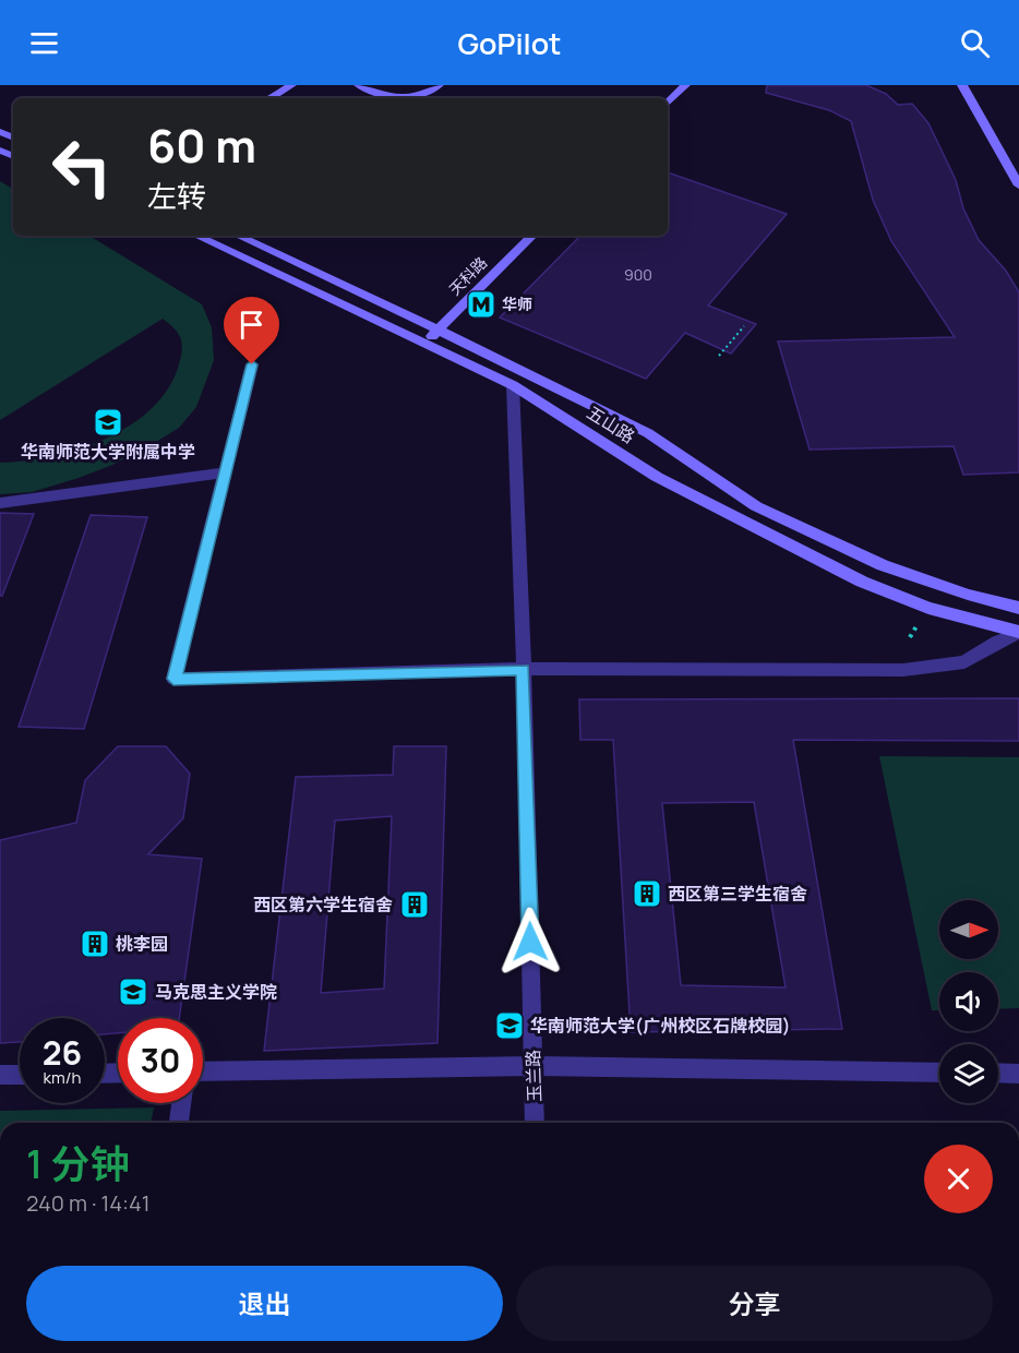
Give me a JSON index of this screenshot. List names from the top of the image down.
{
  "streets": {
    "main road": ["天科路", "五山路"],
    "street": ["玉兰路"]
  },
  "crossings": [
    ["天科路", "五山路"],
    ["五山路", "玉兰路"]
  ],
  "places": {
    "metro station": ["华师"],
    "school or university": ["华南师范大学附属中学", "马克思主义学院", "华南师范大学(广州校区石牌校园)"],
    "building": ["西区第三学生宿舍", "西区第六学生宿舍", "桃李园"]
  },
  "house_numbers": ["900"],
  "north": "right",
  "page": {
    "header": "GoPilot",
    "turn": ["60 m", "左转"],
    "speed": "26 km/h",
    "limit": "30",
    "heading": ["1 分钟", "240 m · 14:41"],
    "buttons": ["退出", "分享"]
  }
}
